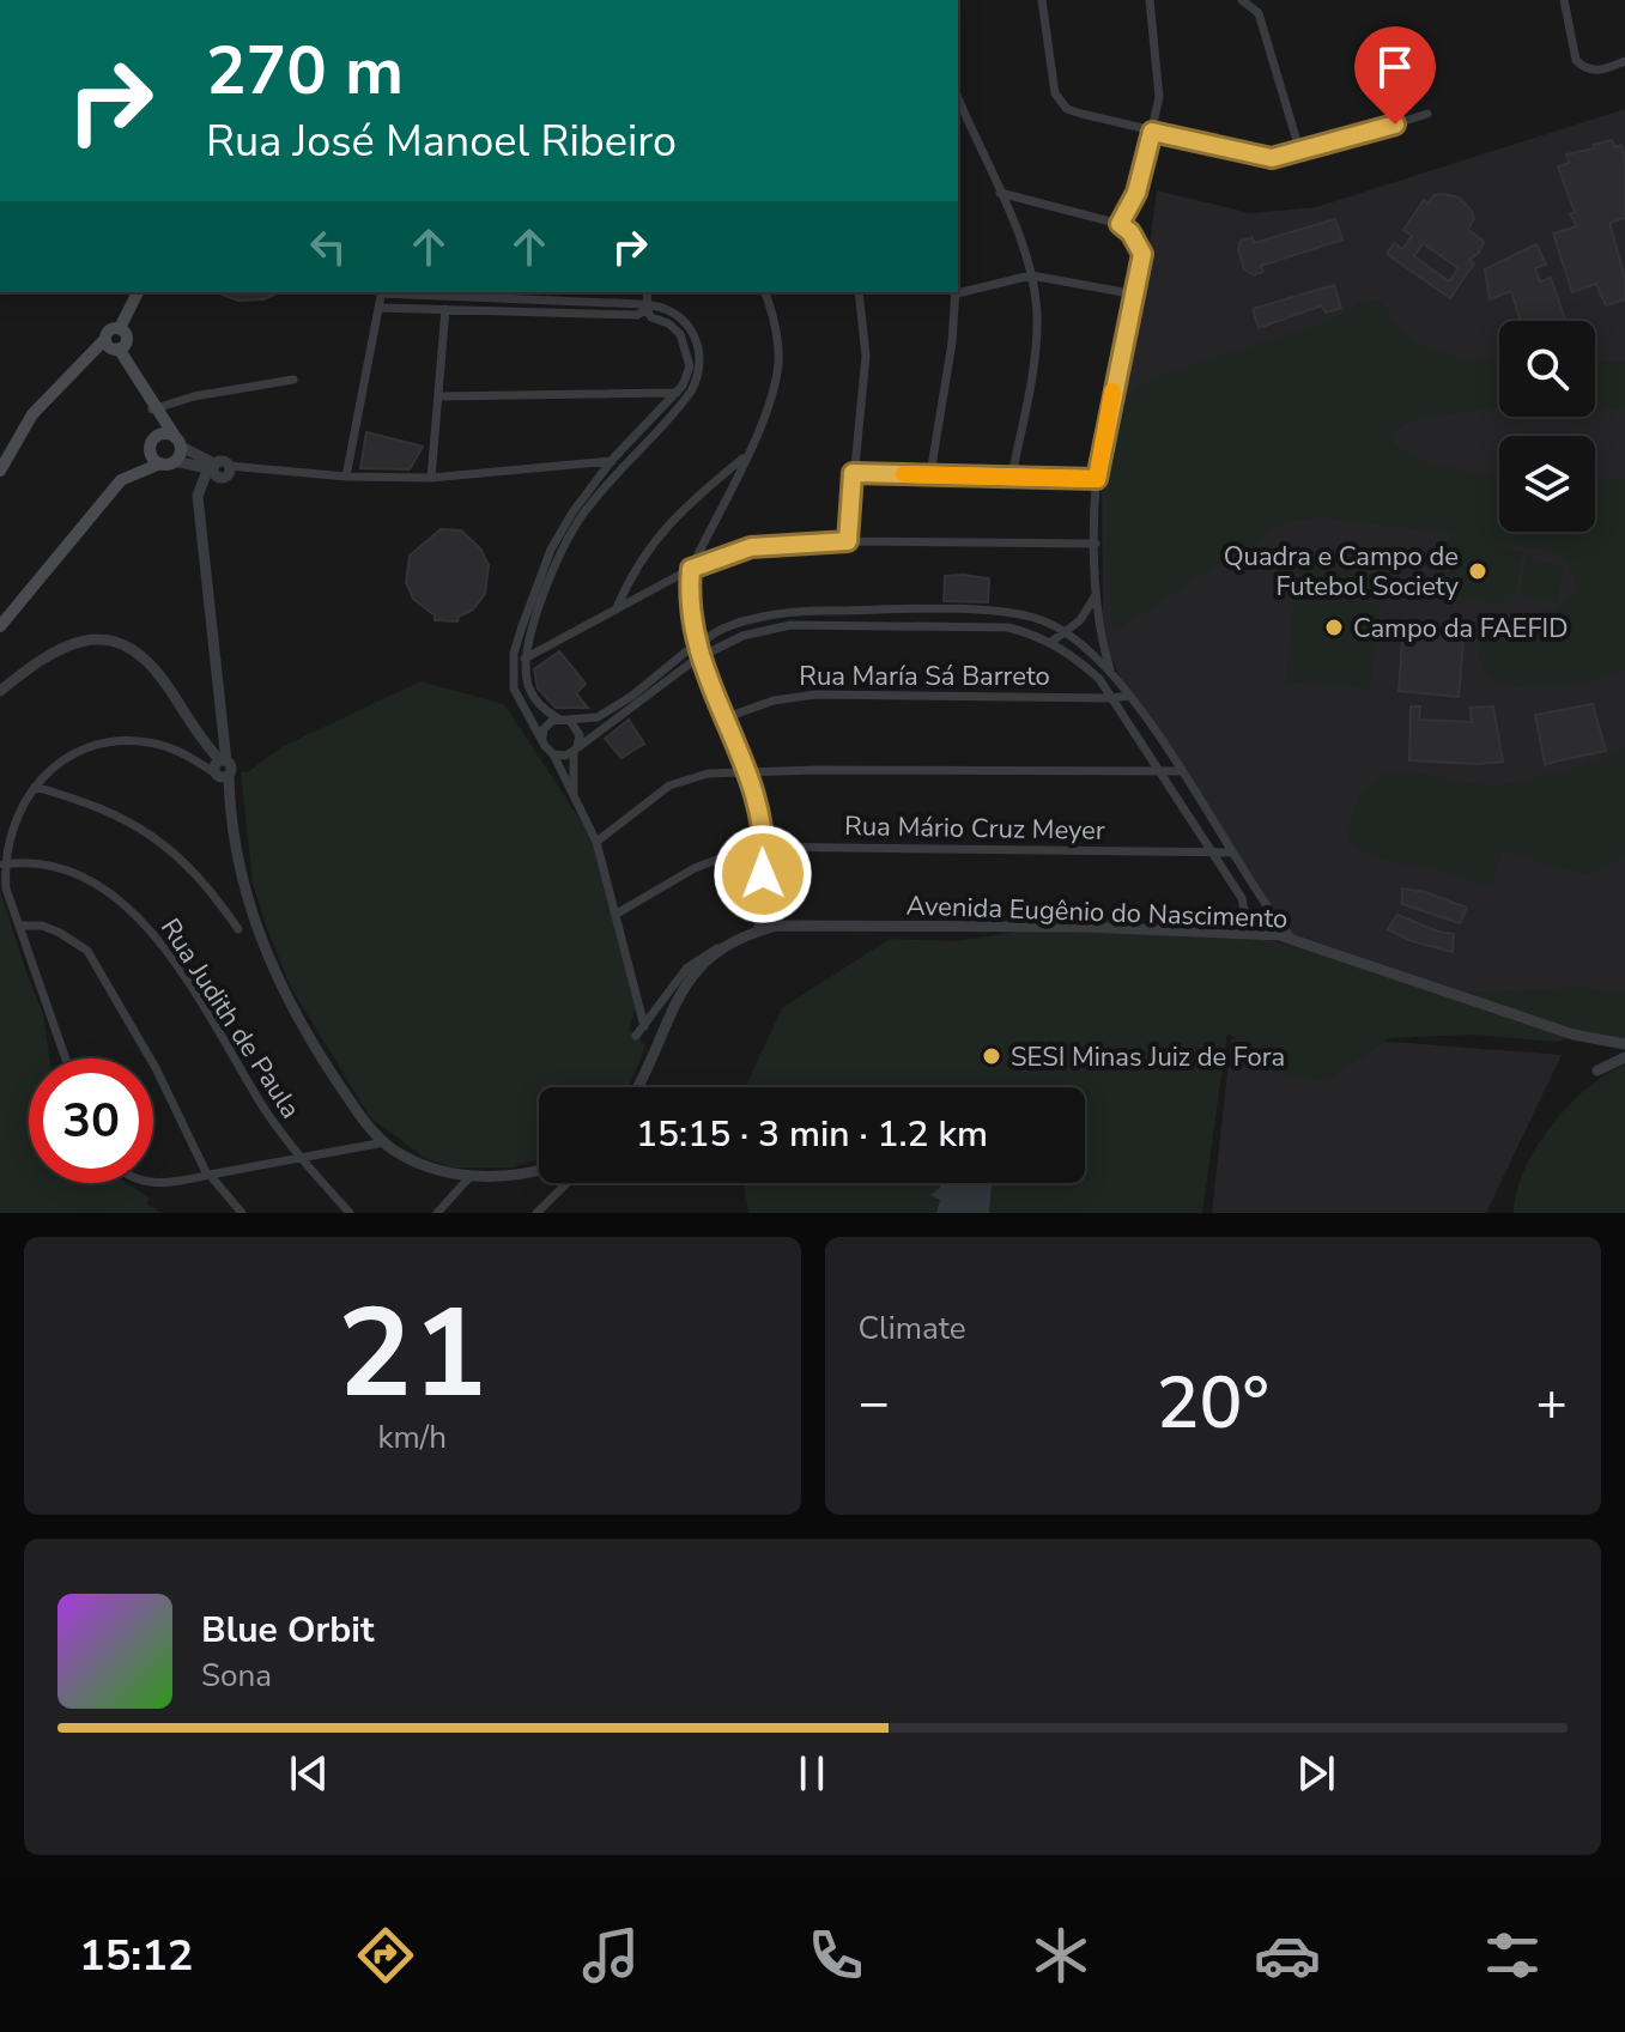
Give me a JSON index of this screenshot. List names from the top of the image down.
{
  "streets": {
    "street": [
      "Rua María Sá Barreto",
      "Rua Mário Cruz Meyer",
      "Avenida Eugênio do Nascimento",
      "Rua Judith de Paula"
    ]
  },
  "places": ["Quadra e Campo de Futebol Society", "Campo da FAEFID", "SESI Minas Juiz de Fora"],
  "page": {
    "turn": ["270 m", "Rua José Manoel Ribeiro"],
    "limit": "30",
    "trip": "15:15 · 3 min · 1.2 km",
    "tile": [
      ["21", "km/h"],
      "Climate"
    ],
    "heat": ["−", "20°", "+"],
    "song": ["Blue Orbit", "Sona"],
    "tabs": "15:12"
  }
}
